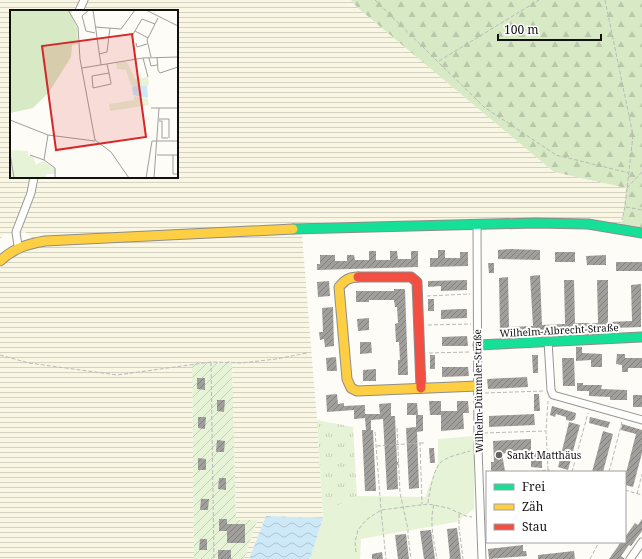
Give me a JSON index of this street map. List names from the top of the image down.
{
  "streets": {
    "main road": ["Wilhelm-Albrecht-Straße"],
    "street": ["Wilhelm-Dümmler-Straße"]
  },
  "crossings": [
    ["Wilhelm-Albrecht-Straße", "Wilhelm-Dümmler-Straße"]
  ],
  "places": ["Sankt Matthäus"],
  "legend": ["Frei", "Zäh", "Stau"],
  "scale_bar": "100 m"
}
